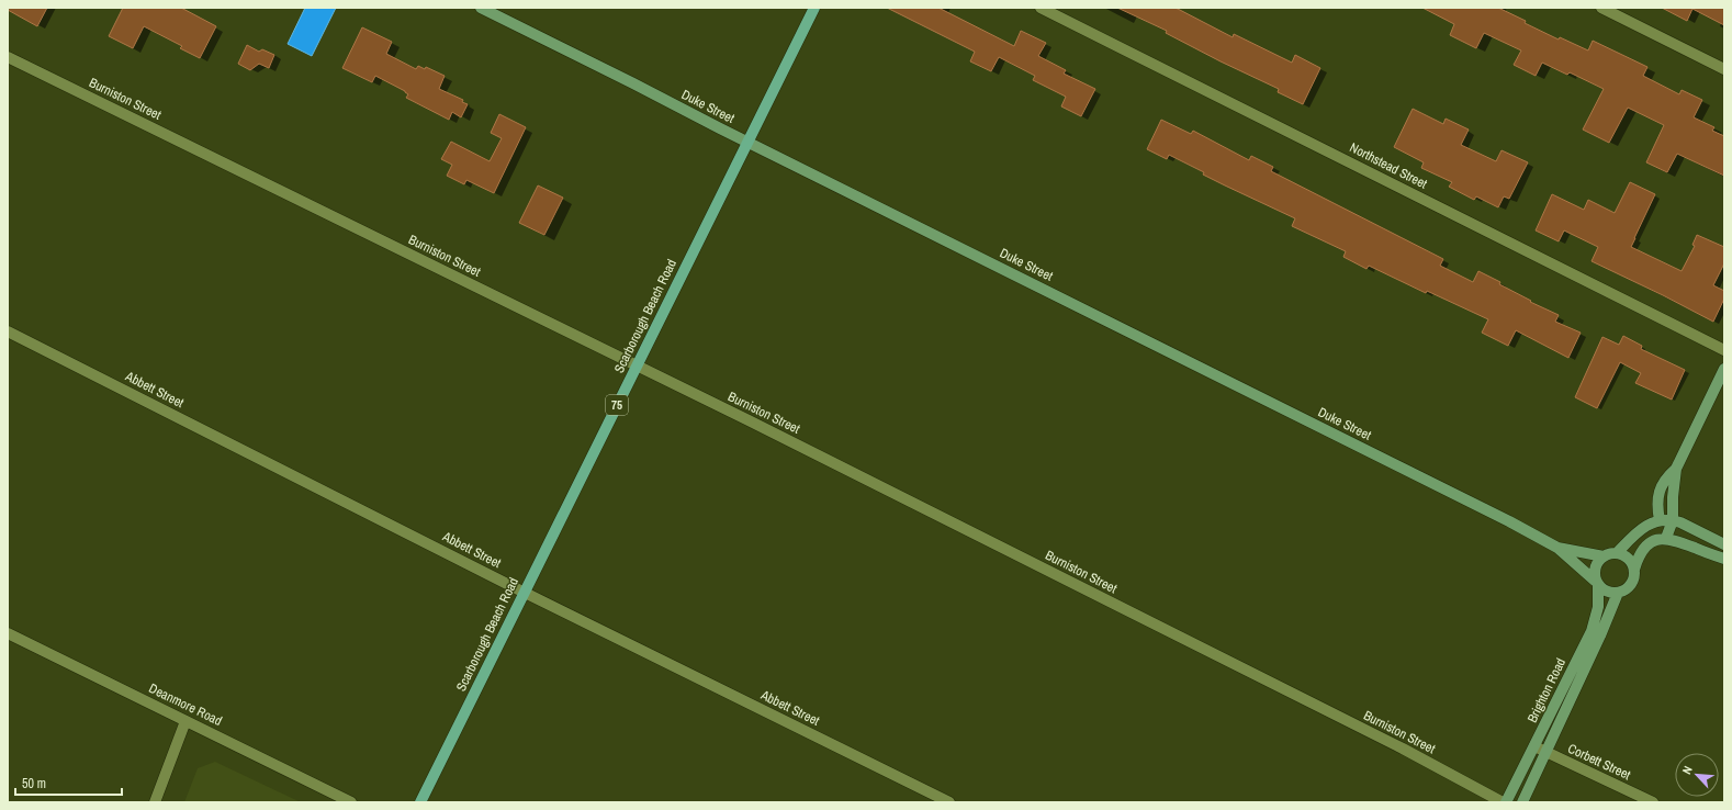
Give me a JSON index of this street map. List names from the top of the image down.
{
  "streets": {
    "main road": [
      "Duke Street",
      "Scarborough Beach Road",
      "75",
      "Brighton Road"
    ],
    "street": [
      "Burniston Street",
      "Northstead Street",
      "Abbett Street",
      "Deanmore Road",
      "Corbett Street"
    ]
  },
  "crossings": [
    ["Burniston Street", "Scarborough Beach Road"],
    ["Duke Street", "Scarborough Beach Road"],
    ["Duke Street", "Brighton Road"],
    ["Scarborough Beach Road", "Abbett Street"],
    ["Brighton Road", "Corbett Street"]
  ],
  "scale_bar": "50 m",
  "north": "top left"
}
